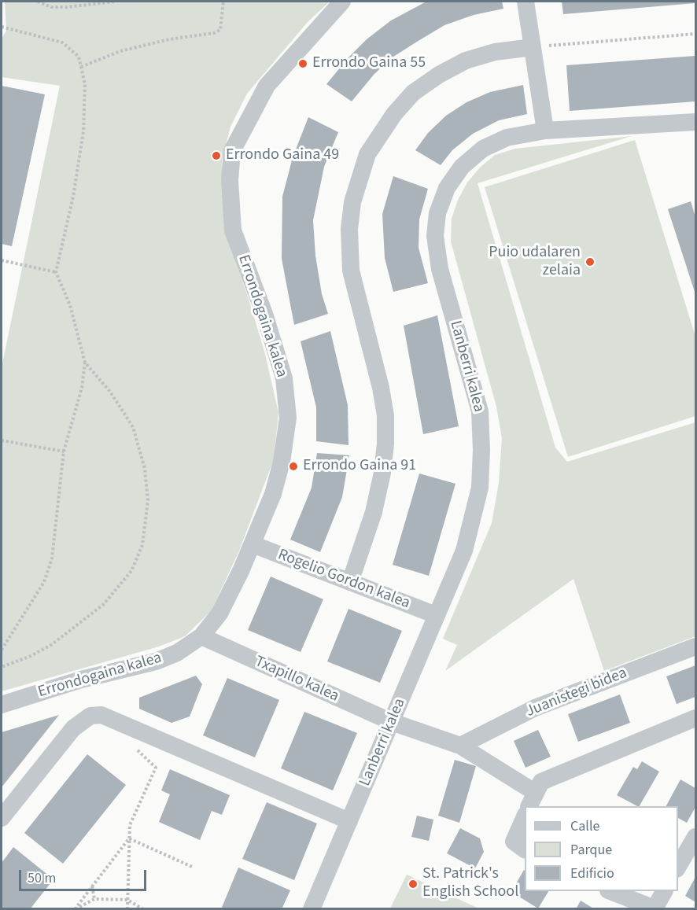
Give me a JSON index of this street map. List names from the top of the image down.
{
  "streets": {
    "street": [
      "Errondogaina kalea",
      "Lanberri kalea",
      "Rogelio Gordon kalea",
      "Txapillo kalea",
      "Juanistegi bidea"
    ]
  },
  "crossings": [
    ["Errondogaina kalea", "Rogelio Gordon kalea"],
    ["Errondogaina kalea", "Txapillo kalea"],
    ["Lanberri kalea", "Rogelio Gordon kalea"],
    ["Lanberri kalea", "Txapillo kalea"]
  ],
  "places": [
    "Errondo Gaina 55",
    "Errondo Gaina 49",
    "Puio udalaren zelaia",
    "Errondo Gaina 91",
    "St. Patrick's English School"
  ],
  "legend": ["Calle", "Parque", "Edificio"],
  "scale_bar": "50 m"
}
